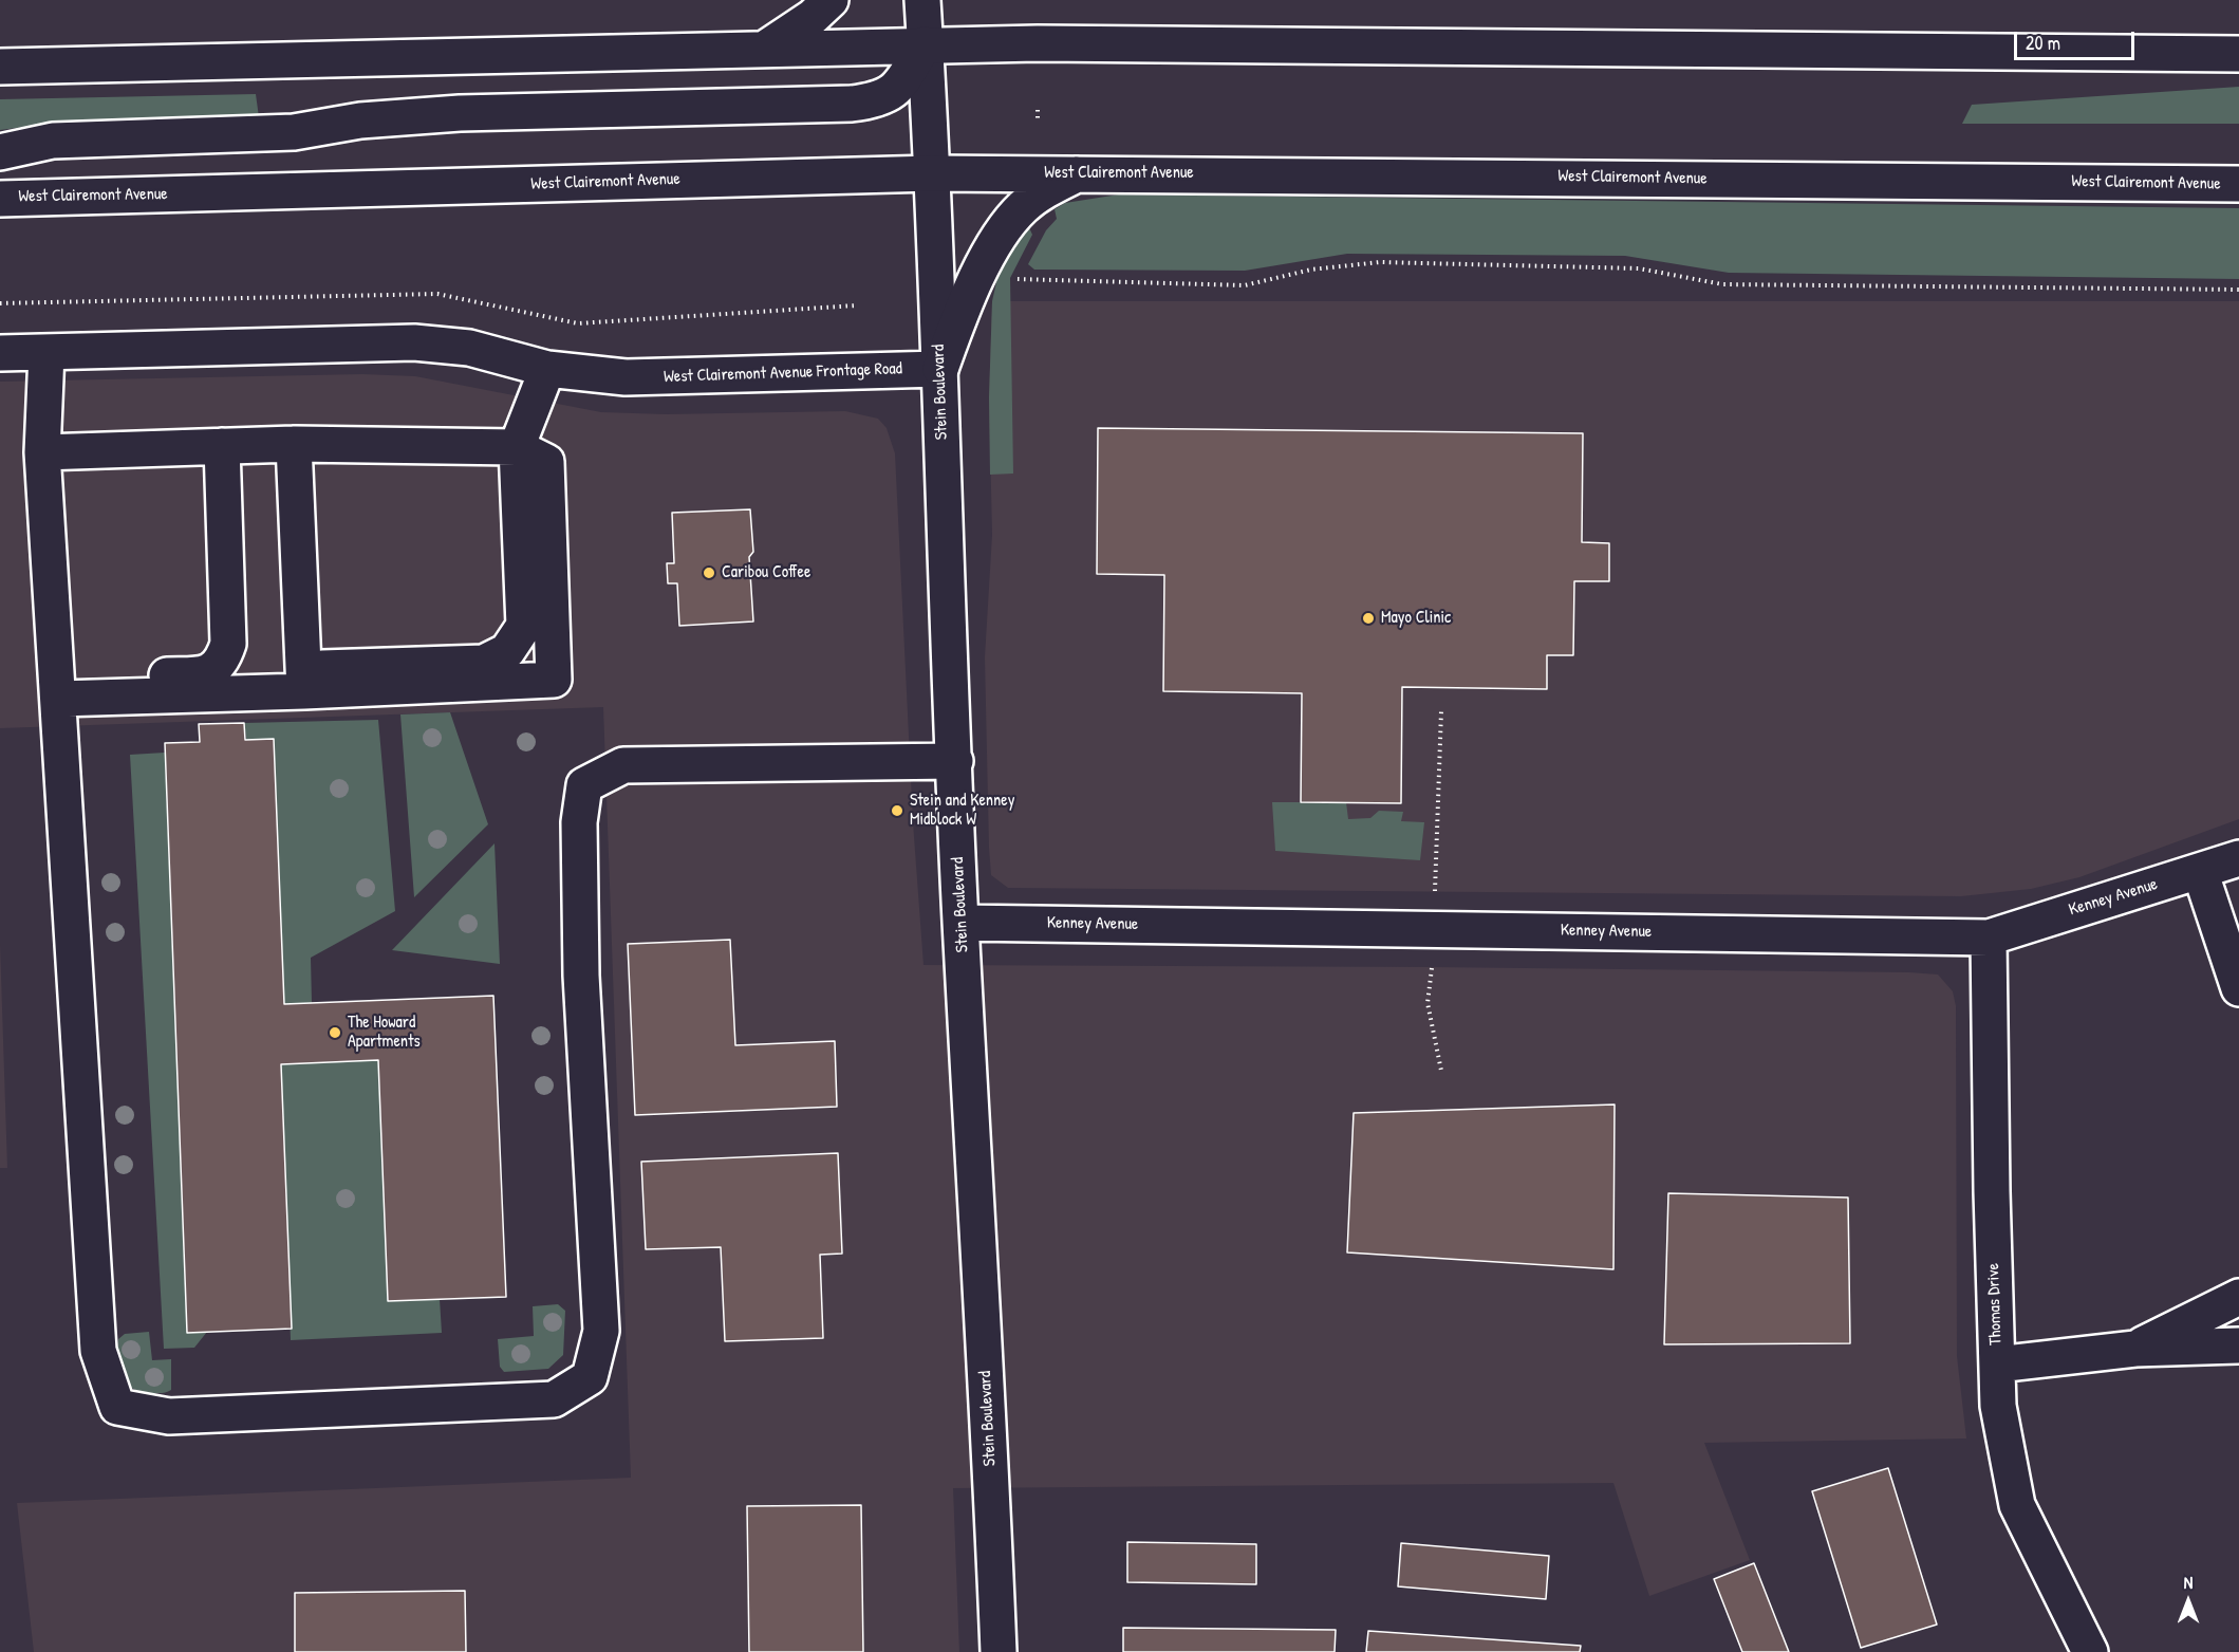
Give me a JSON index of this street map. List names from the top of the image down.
{
  "streets": {
    "main road": [
      "West Clairemont Avenue",
      "West Clairemont Avenue Frontage Road",
      "Stein Boulevard",
      "Kenney Avenue",
      "Thomas Drive"
    ]
  },
  "crossings": [
    ["West Clairemont Avenue", "Stein Boulevard"],
    ["West Clairemont Avenue Frontage Road", "Stein Boulevard"],
    ["Stein Boulevard", "Kenney Avenue"],
    ["Kenney Avenue", "Thomas Drive"]
  ],
  "places": [
    "Caribou Coffee",
    "Mayo Clinic",
    "Stein and Kenney Midblock W",
    "The Howard Apartments"
  ],
  "scale_bar": "20 m",
  "north": "top"
}
